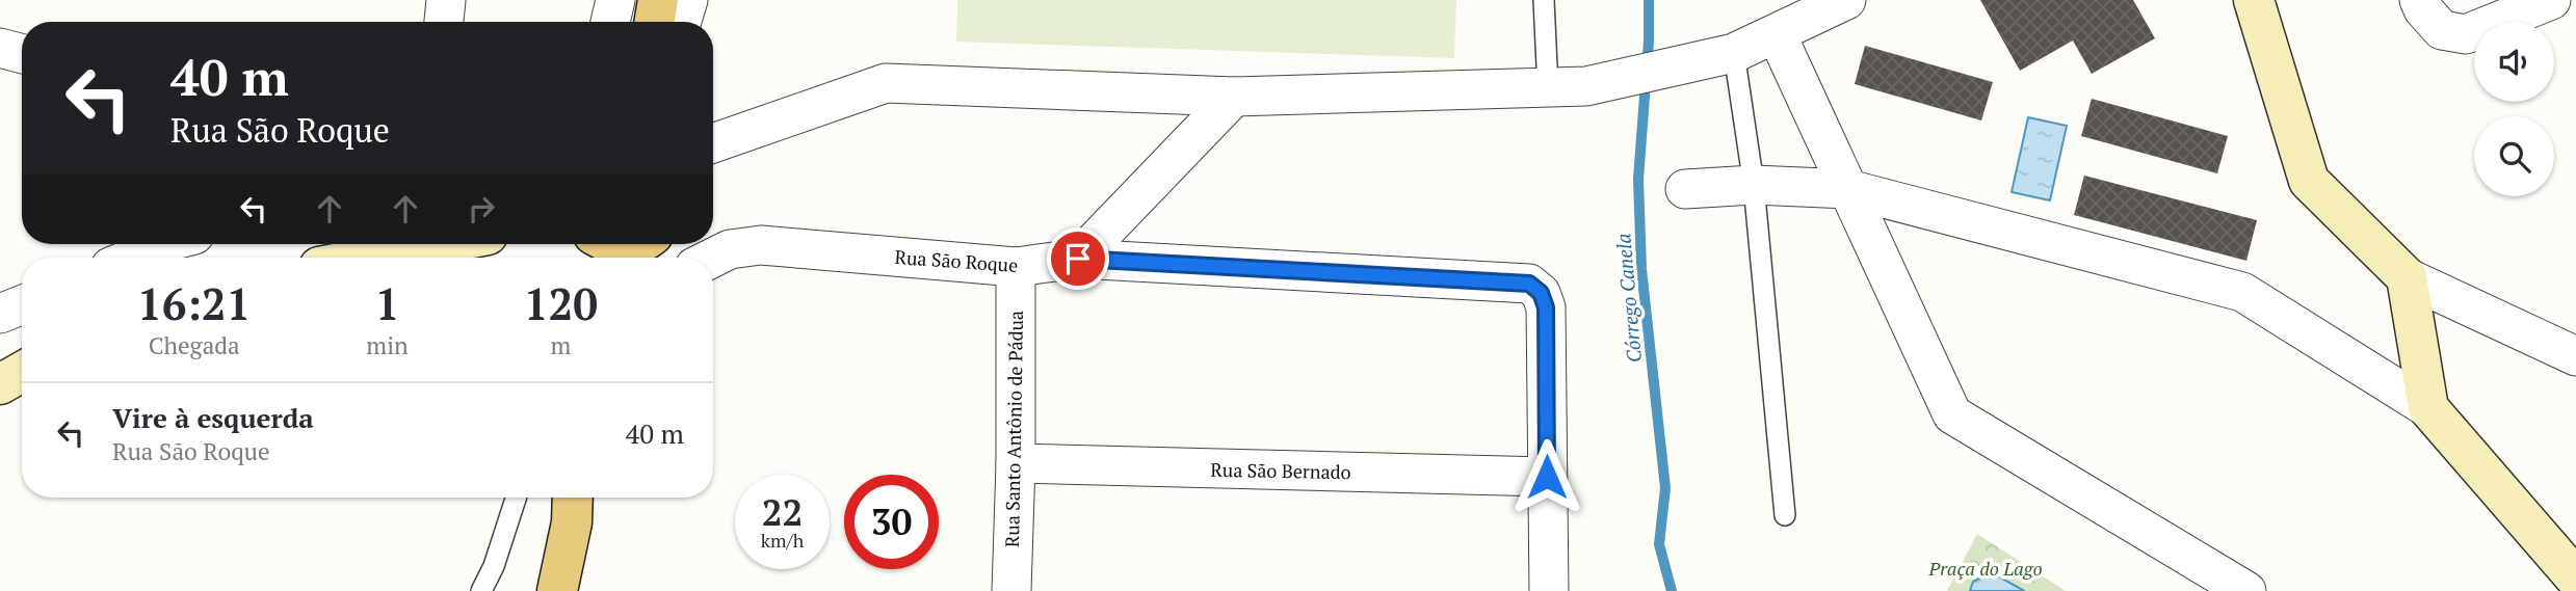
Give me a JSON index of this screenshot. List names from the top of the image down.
{
  "streets": {
    "street": ["Rua São Roque", "Rua Santo Antônio de Pádua", "Rua São Bernado"]
  },
  "crossings": [
    ["Rua São Roque", "Rua Santo Antônio de Pádua"],
    ["Rua São Roque", "Rua São Bernado"],
    ["Rua Santo Antônio de Pádua", "Rua São Bernado"]
  ],
  "water": ["Córrego Canela"],
  "parks": ["Praça do Lago"],
  "page": {
    "turn": ["40 m", "Rua São Roque"],
    "eta": [
      "16:21",
      "Chegada",
      "1",
      "min",
      "120",
      "m"
    ],
    "list": [
      {
        "name": "Vire à esquerda",
        "note": "Rua São Roque",
        "value": "40 m"
      }
    ],
    "speed": "22 km/h",
    "limit": "30"
  }
}
